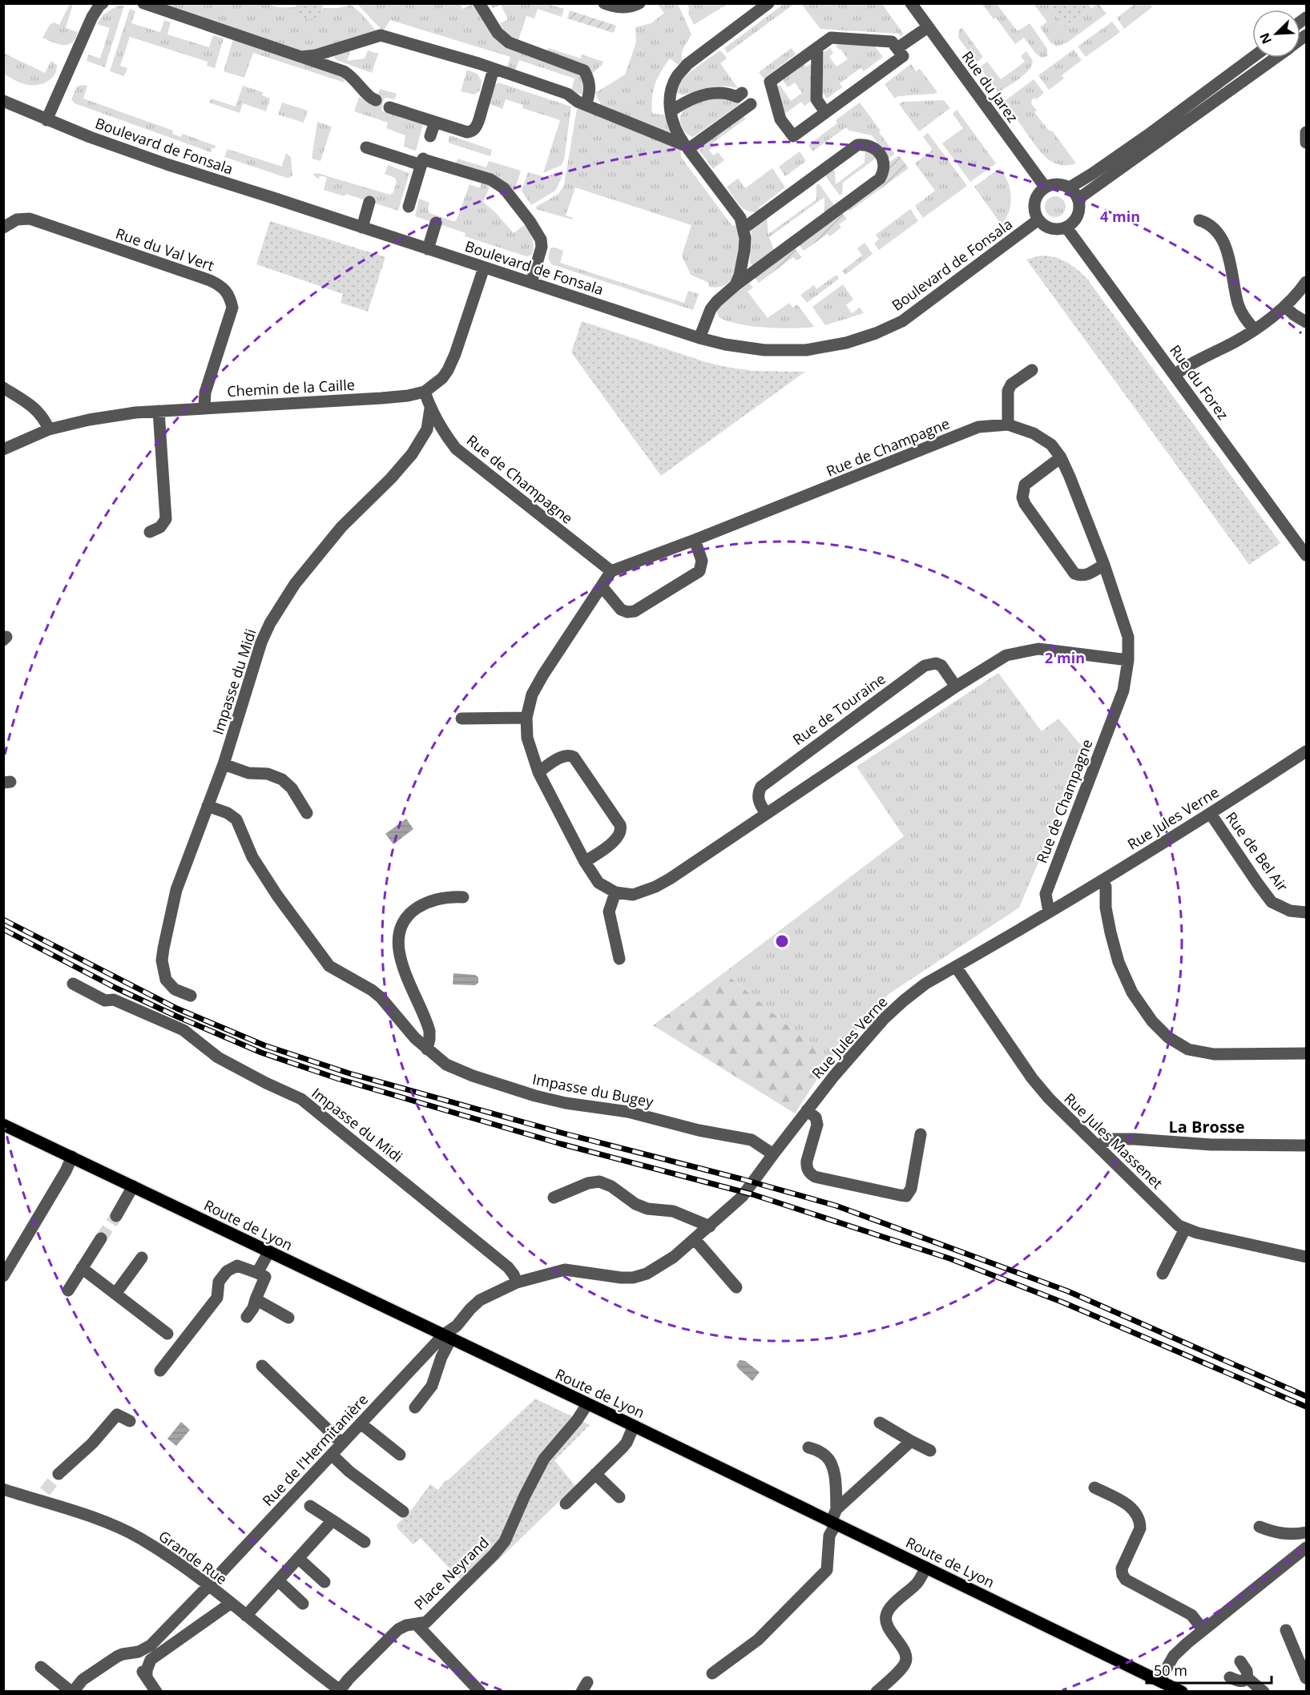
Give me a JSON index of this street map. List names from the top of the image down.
{
  "streets": {
    "main road": ["Route de Lyon"],
    "street": [
      "Rue du Jarez",
      "Boulevard de Fonsala",
      "Rue du Val Vert",
      "Rue du Forez",
      "Chemin de la Caille",
      "Rue de Champagne",
      "Impasse du Midi",
      "Rue de Touraine",
      "Rue Jules Verne",
      "Rue de Bel Air",
      "Impasse du Bugey",
      "Rue Jules Massenet",
      "Rue de l'Hermitanière",
      "Grande Rue",
      "Place Neyrand"
    ]
  },
  "crossings": [
    ["Rue du Jarez", "Boulevard de Fonsala"],
    ["Rue du Jarez", "Rue du Forez"],
    ["Boulevard de Fonsala", "Rue du Forez"],
    ["Rue du Val Vert", "Chemin de la Caille"],
    ["Chemin de la Caille", "Rue de Champagne"],
    ["Rue de Champagne", "Impasse du Midi"],
    ["Rue de Champagne", "Rue Jules Verne"],
    ["Impasse du Midi", "Rue Jules Verne"],
    ["Impasse du Midi", "Impasse du Bugey"],
    ["Rue Jules Verne", "Rue de Bel Air"],
    ["Rue Jules Verne", "Impasse du Bugey"],
    ["Rue Jules Verne", "Rue Jules Massenet"],
    ["Rue Jules Verne", "Route de Lyon"],
    ["Rue Jules Verne", "Rue de l'Hermitanière"],
    ["Route de Lyon", "Rue de l'Hermitanière"],
    ["Route de Lyon", "Place Neyrand"],
    ["Rue de l'Hermitanière", "Grande Rue"],
    ["Grande Rue", "Place Neyrand"]
  ],
  "districts": ["La Brosse"],
  "scale_bar": "50 m",
  "north": "bottom left",
  "rings": ["4 min", "2 min"]
}
